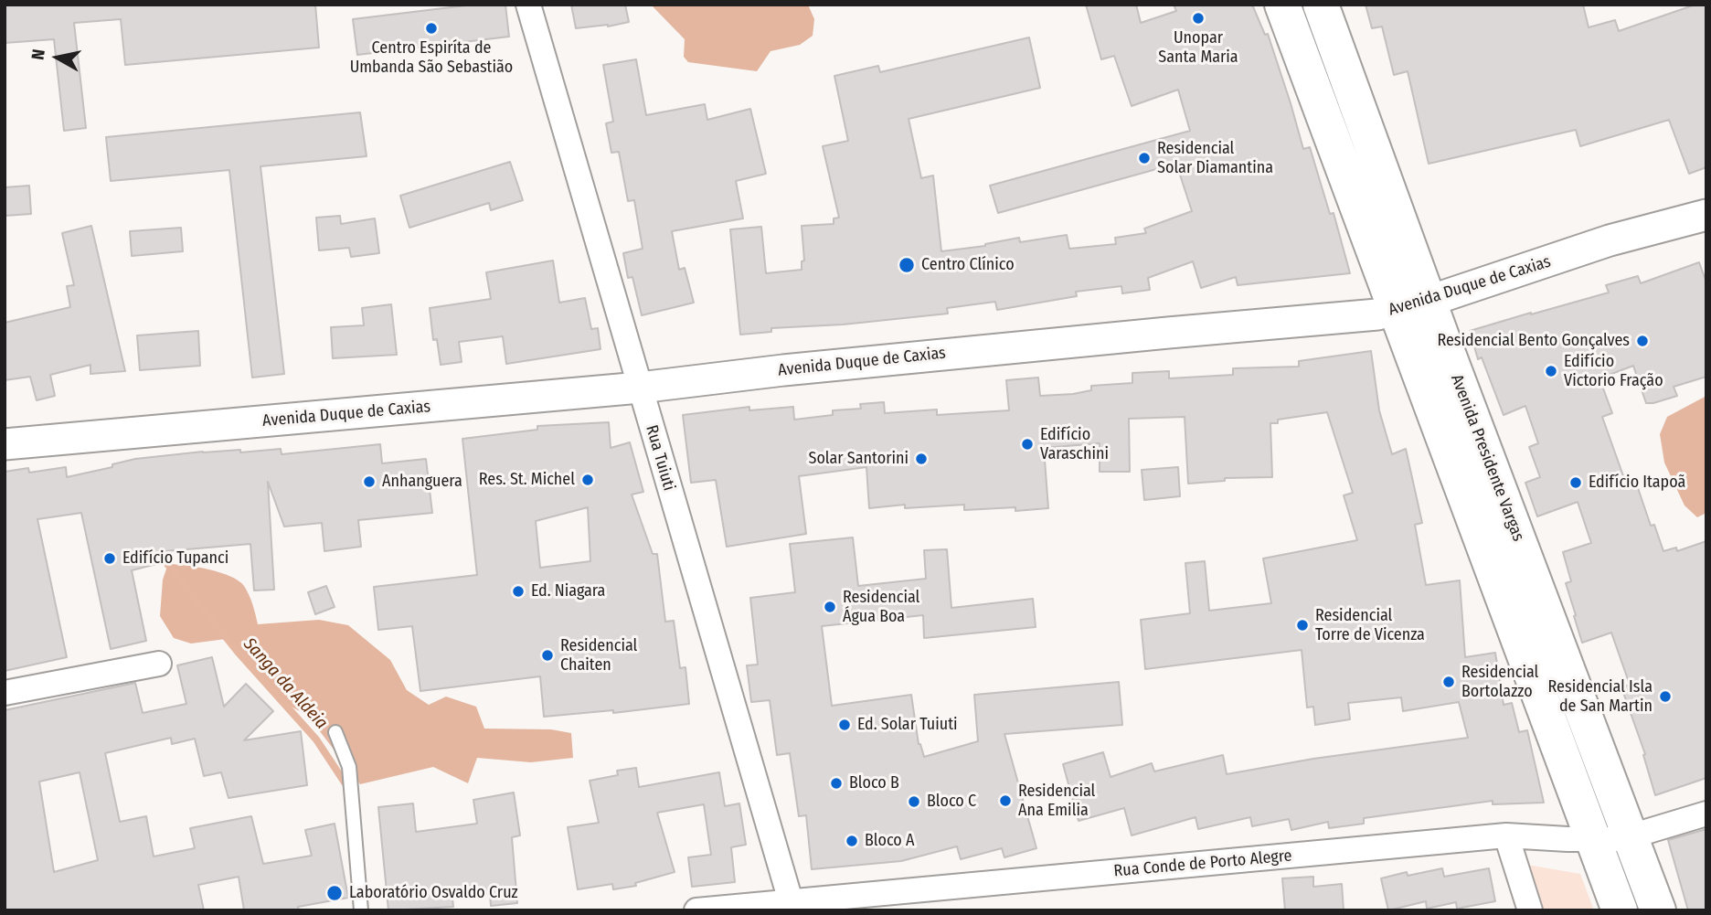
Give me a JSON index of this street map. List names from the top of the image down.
{
  "streets": {
    "main road": ["Avenida Presidente Vargas"],
    "street": ["Avenida Duque de Caxias", "Rua Tuiuti", "Rua Conde de Porto Alegre"]
  },
  "crossings": [
    ["Avenida Duque de Caxias", "Rua Tuiuti"],
    ["Avenida Duque de Caxias", "Avenida Presidente Vargas"],
    ["Rua Tuiuti", "Rua Conde de Porto Alegre"],
    ["Avenida Presidente Vargas", "Rua Conde de Porto Alegre"]
  ],
  "water": ["Sanga da Aldeia"],
  "places": [
    "Unopar Santa Maria",
    "Centro Espiríta de Umbanda São Sebastião",
    "Residencial Solar Diamantina",
    "Centro Clínico",
    "Residencial Bento Gonçalves",
    "Edifício Victorio Fração",
    "Edifício Varaschini",
    "Solar Santorini",
    "Res. St. Michel",
    "Anhanguera",
    "Edifício Itapoã",
    "Edifício Tupanci",
    "Ed. Niagara",
    "Residencial Água Boa",
    "Residencial Torre de Vicenza",
    "Residencial Chaiten",
    "Residencial Bortolazzo",
    "Residencial Isla de San Martin",
    "Ed. Solar Tuiuti",
    "Bloco B",
    "Residencial Ana Emilia",
    "Bloco C",
    "Bloco A",
    "Laboratório Osvaldo Cruz"
  ],
  "north": "left"
}
